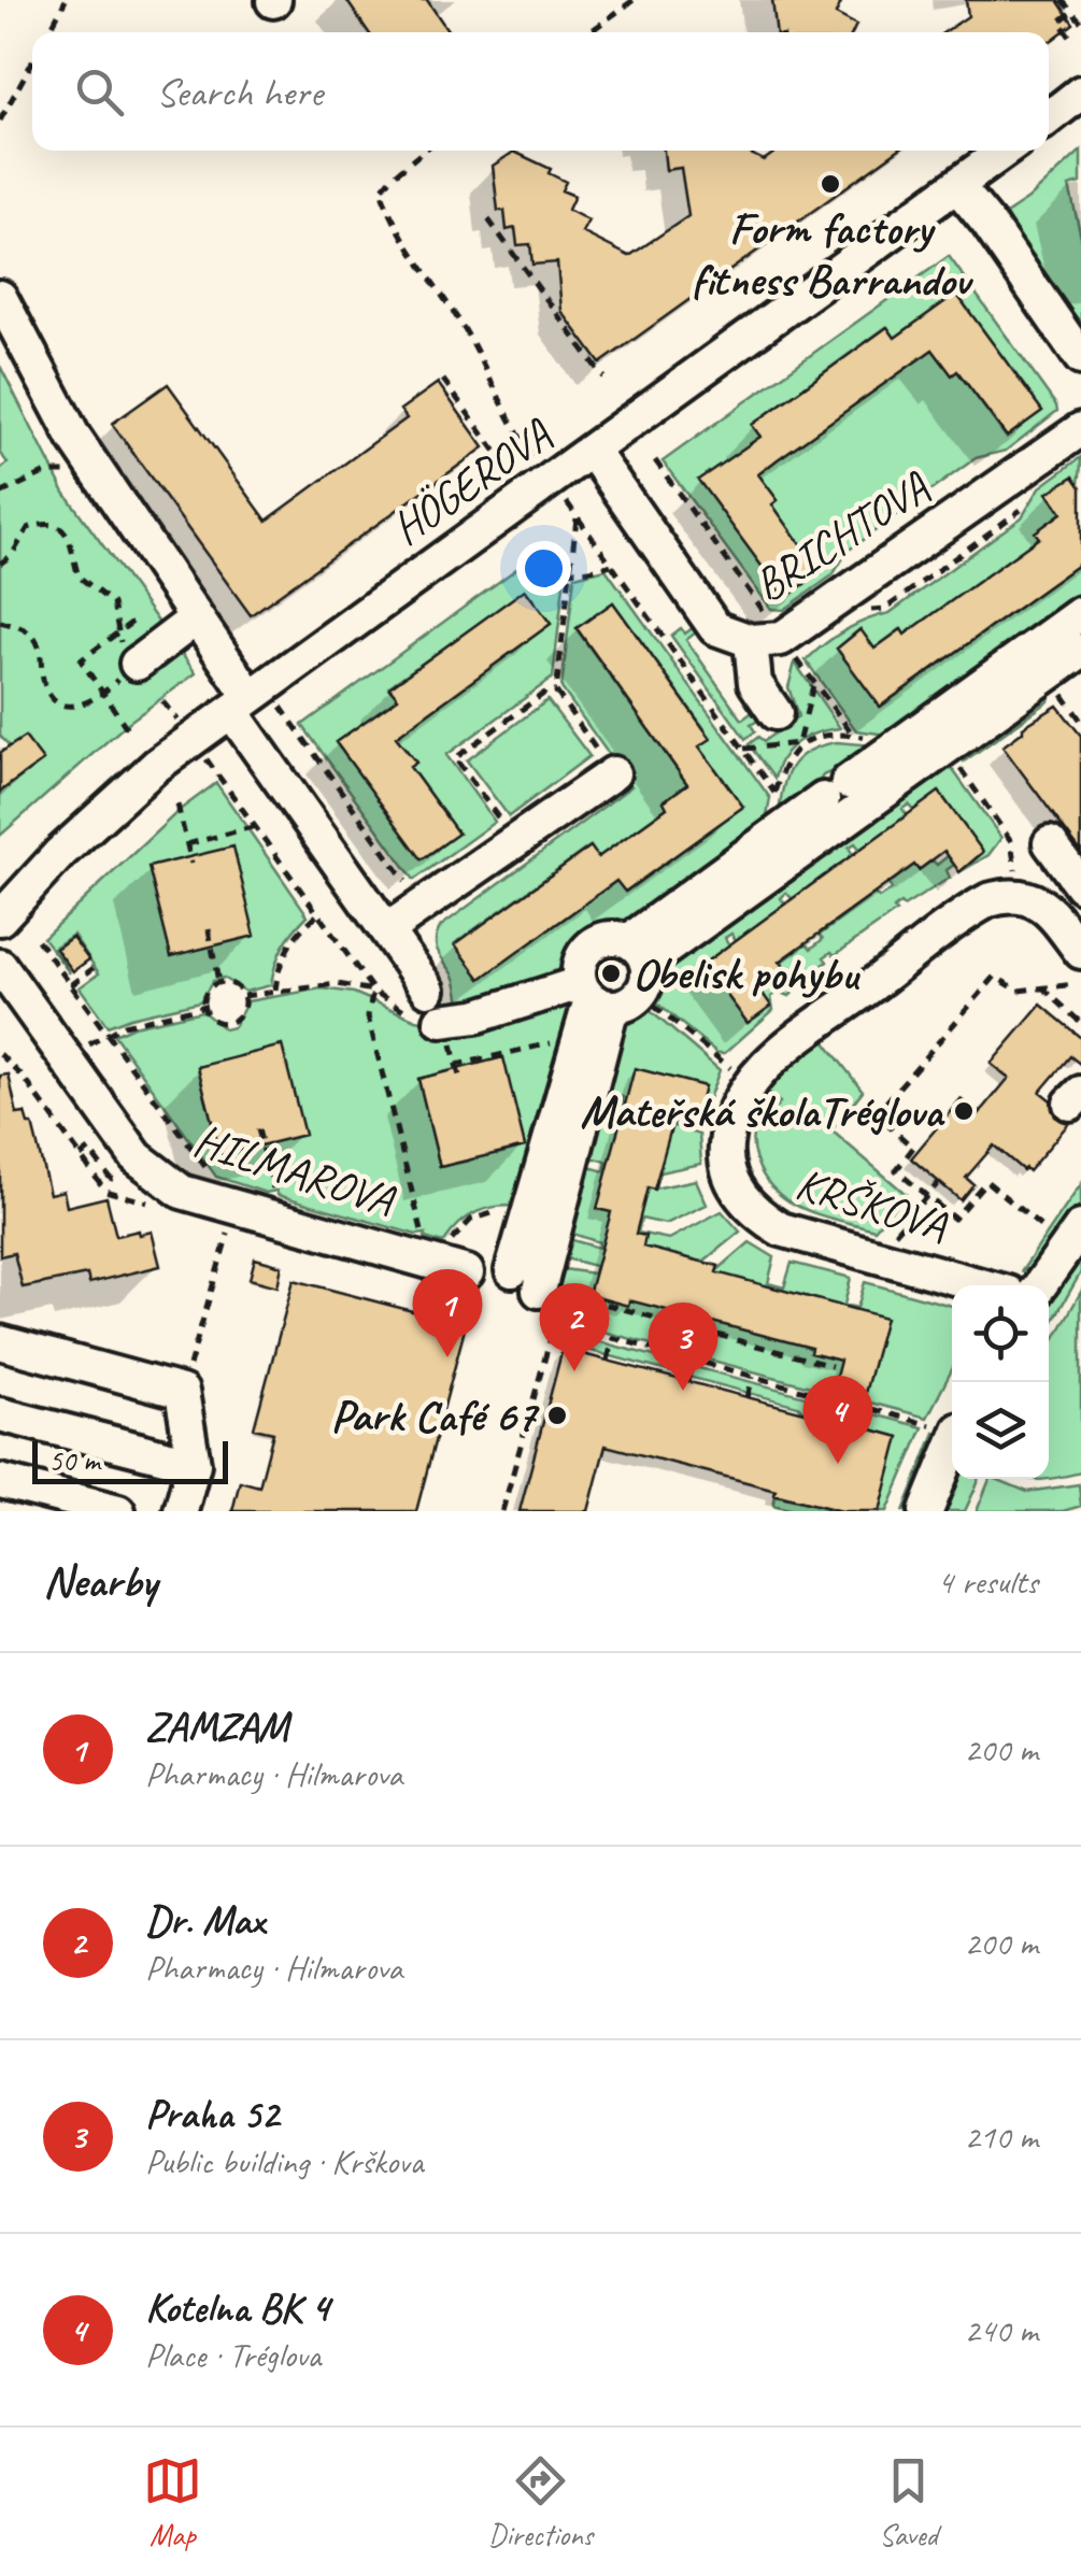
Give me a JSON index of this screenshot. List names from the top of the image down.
{
  "streets": {
    "street": [
      "HÖGEROVA",
      "BRICHTOVA",
      "HILMAROVA",
      "KRŠKOVA"
    ]
  },
  "crossings": [
    ["HÖGEROVA", "BRICHTOVA"]
  ],
  "places": [
    "Form factory fitness Barrandov",
    "Obelisk pohybu",
    "Mateřská školaTréglova",
    "Park Café 67"
  ],
  "scale_bar": "50 m",
  "page": {
    "search": "Search here",
    "pins": [
      "1",
      "2",
      "3",
      "4"
    ],
    "scale": "50 m",
    "heading": ["Nearby", "4 results"],
    "list": [
      {
        "mark": "1",
        "name": "ZAMZAM",
        "note": "Pharmacy · Hilmarova",
        "value": "200 m"
      },
      {
        "mark": "2",
        "name": "Dr. Max",
        "note": "Pharmacy · Hilmarova",
        "value": "200 m"
      },
      {
        "mark": "3",
        "name": "Praha 52",
        "note": "Public building · Krškova",
        "value": "210 m"
      },
      {
        "mark": "4",
        "name": "Kotelna BK 4",
        "note": "Place · Tréglova",
        "value": "240 m"
      }
    ],
    "nav": ["Map", "Directions", "Saved"]
  }
}
